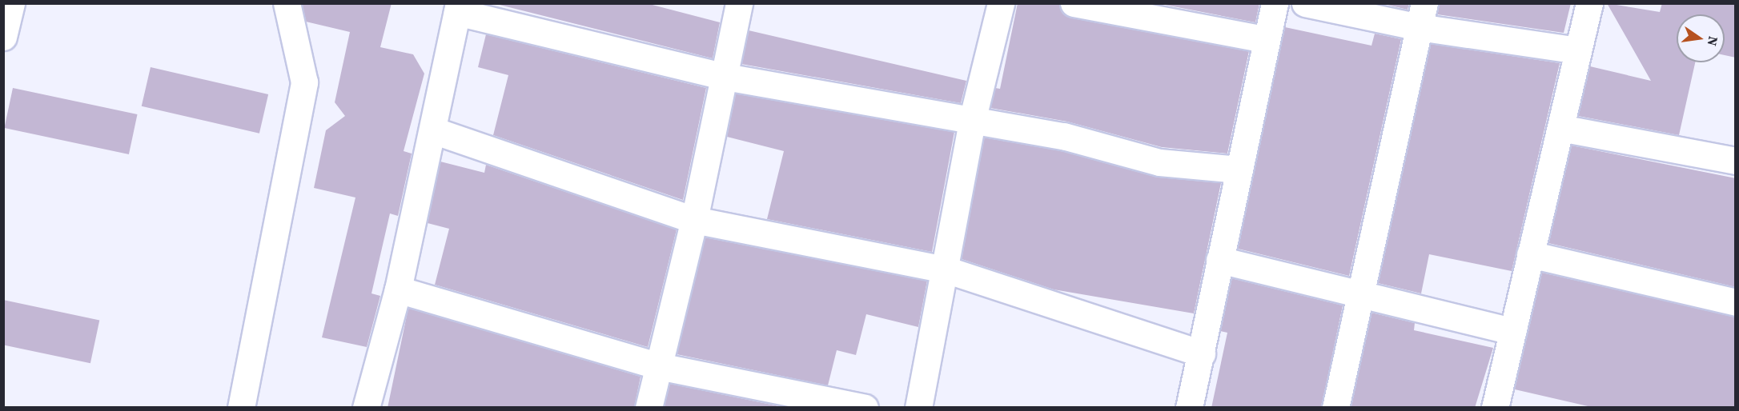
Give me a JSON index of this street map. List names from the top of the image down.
{
  "north": "right"
}
